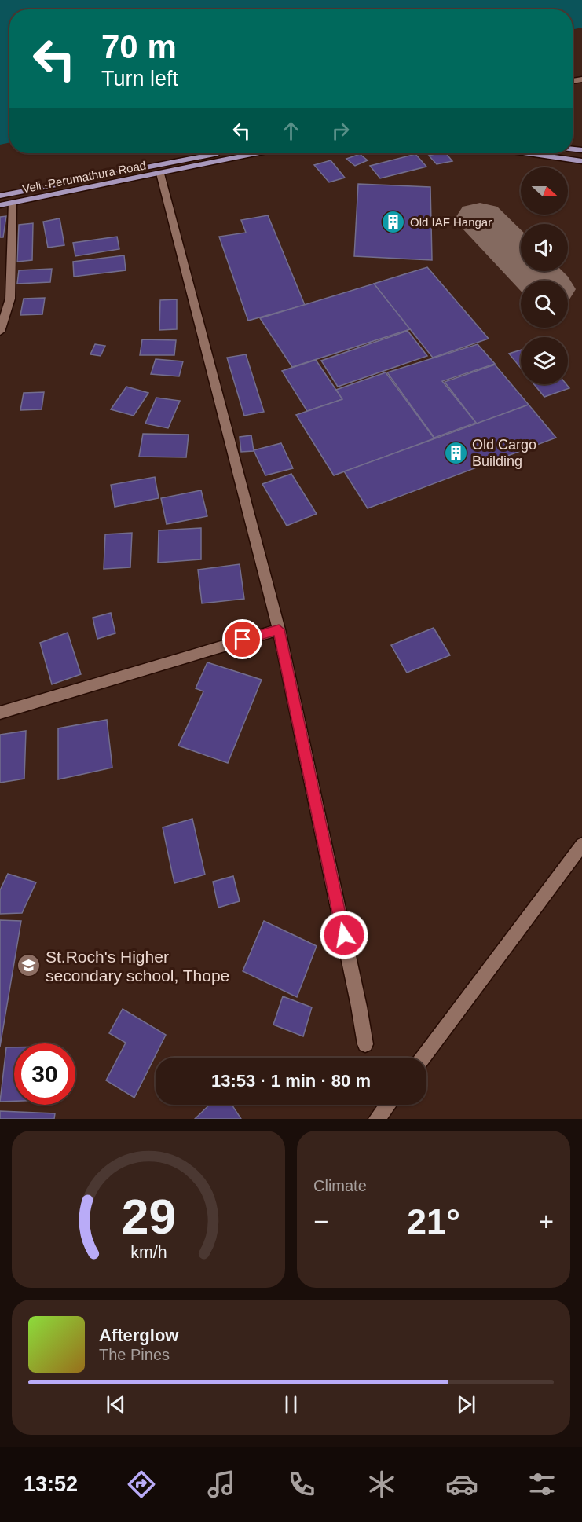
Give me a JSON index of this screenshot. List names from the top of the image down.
{
  "streets": {
    "main road": ["Veli -Perumathura Road"]
  },
  "places": {
    "building": ["Old IAF Hangar", "Old Cargo Building"],
    "school or university": ["St.Roch's Higher secondary school, Thope"]
  },
  "north": "right",
  "page": {
    "turn": ["70 m", "Turn left"],
    "limit": "30",
    "trip": "13:53 · 1 min · 80 m",
    "tile": "Climate",
    "heat": ["−", "21°", "+"],
    "song": ["Afterglow", "The Pines"],
    "tabs": "13:52",
    "gauge": ["29", "km/h"]
  }
}
